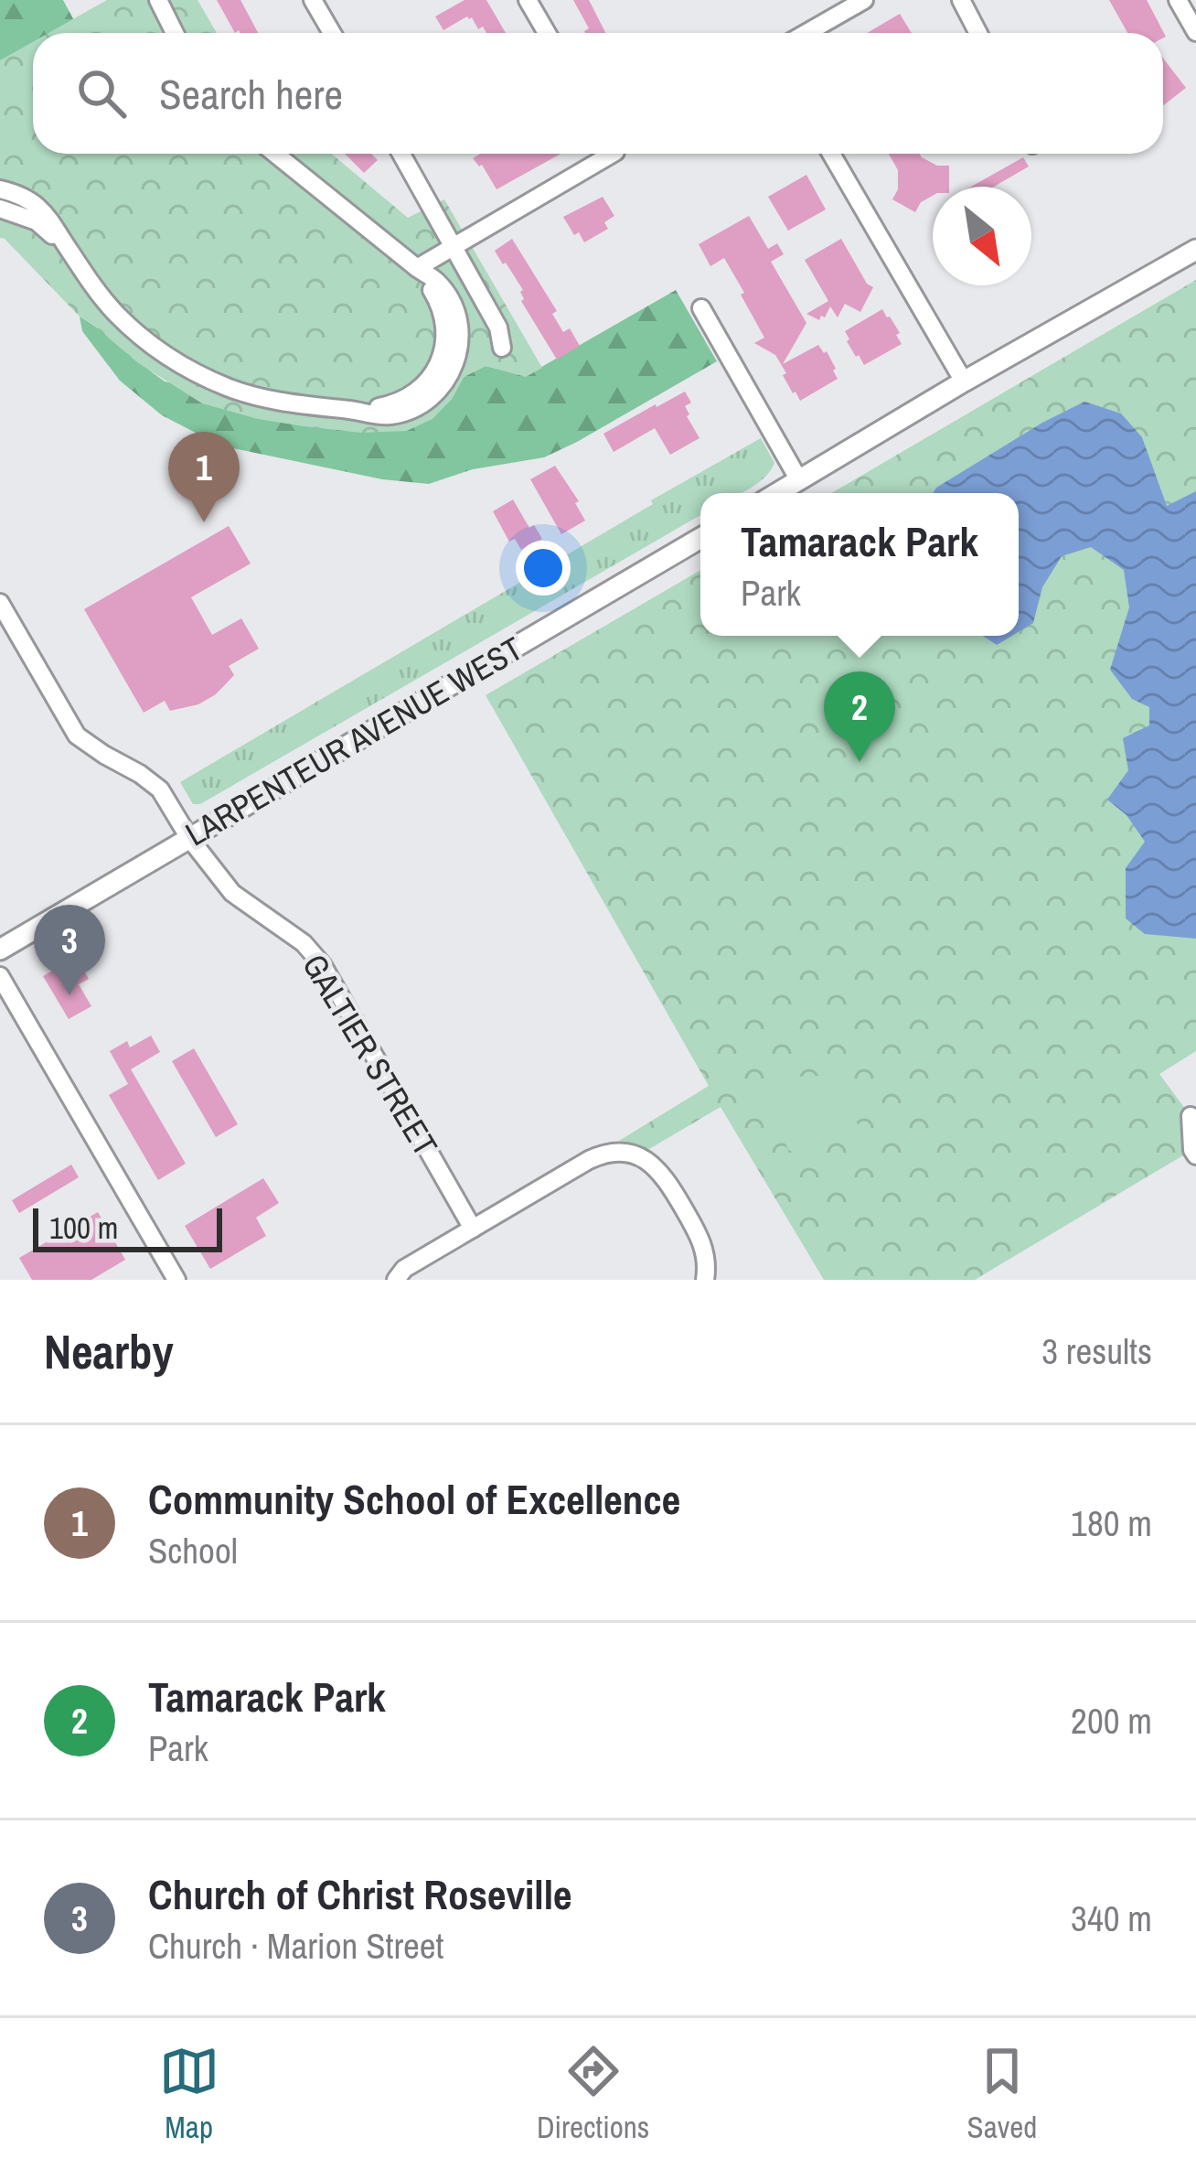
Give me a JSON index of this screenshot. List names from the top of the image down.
{
  "streets": {
    "main road": ["LARPENTEUR AVENUE WEST"],
    "street": ["GALTIER STREET"]
  },
  "crossings": [
    ["LARPENTEUR AVENUE WEST", "GALTIER STREET"]
  ],
  "scale_bar": "100 m",
  "north": "bottom right",
  "page": {
    "search": "Search here",
    "pins": ["1", "2", "3"],
    "popup": ["Tamarack Park", "Park"],
    "scale": "100 m",
    "heading": ["Nearby", "3 results"],
    "list": [
      {
        "mark": "1",
        "name": "Community School of Excellence",
        "note": "School",
        "value": "180 m"
      },
      {
        "mark": "2",
        "name": "Tamarack Park",
        "note": "Park",
        "value": "200 m"
      },
      {
        "mark": "3",
        "name": "Church of Christ Roseville",
        "note": "Church · Marion Street",
        "value": "340 m"
      }
    ],
    "nav": ["Map", "Directions", "Saved"]
  }
}
